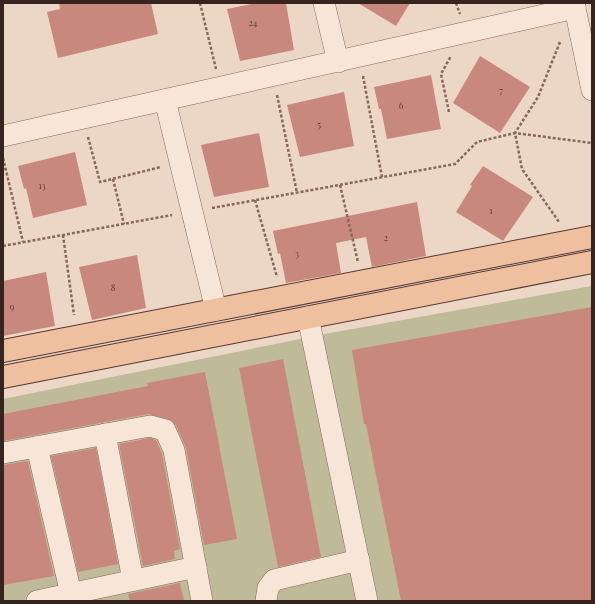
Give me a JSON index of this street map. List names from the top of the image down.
{
  "house_numbers": [
    "24",
    "7",
    "6",
    "5",
    "13",
    "1",
    "2",
    "3",
    "8",
    "9"
  ]
}
